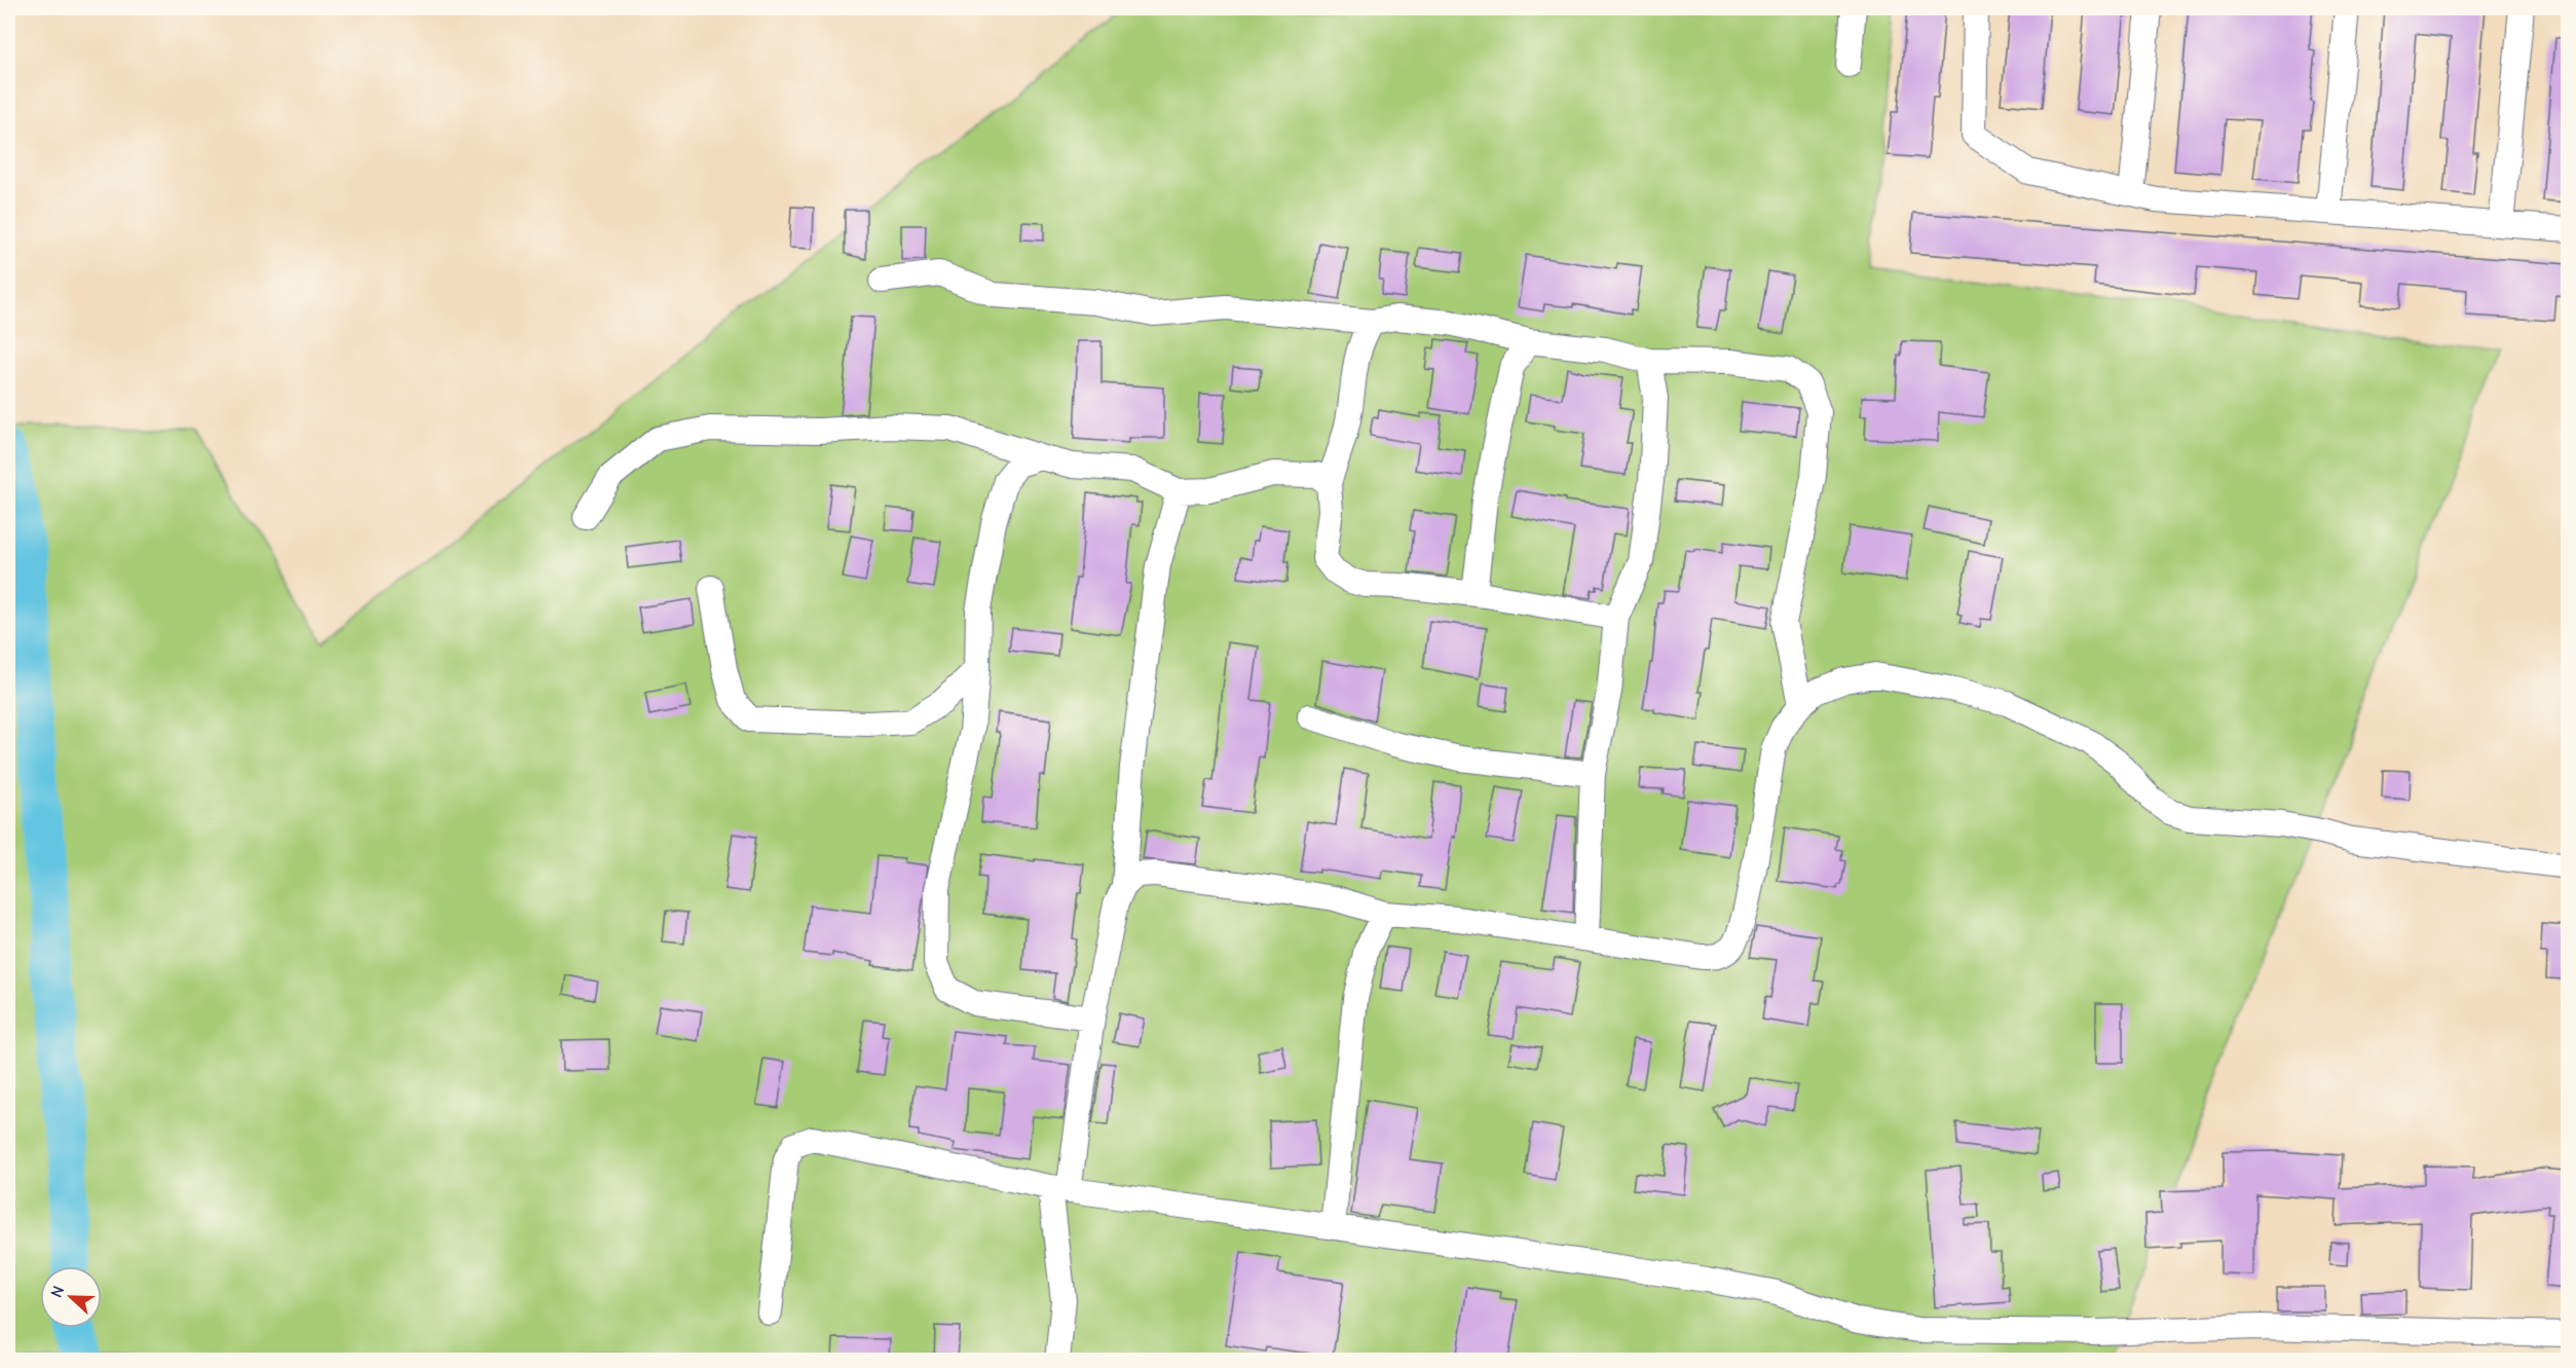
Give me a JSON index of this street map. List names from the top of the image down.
{
  "north": "left"
}
